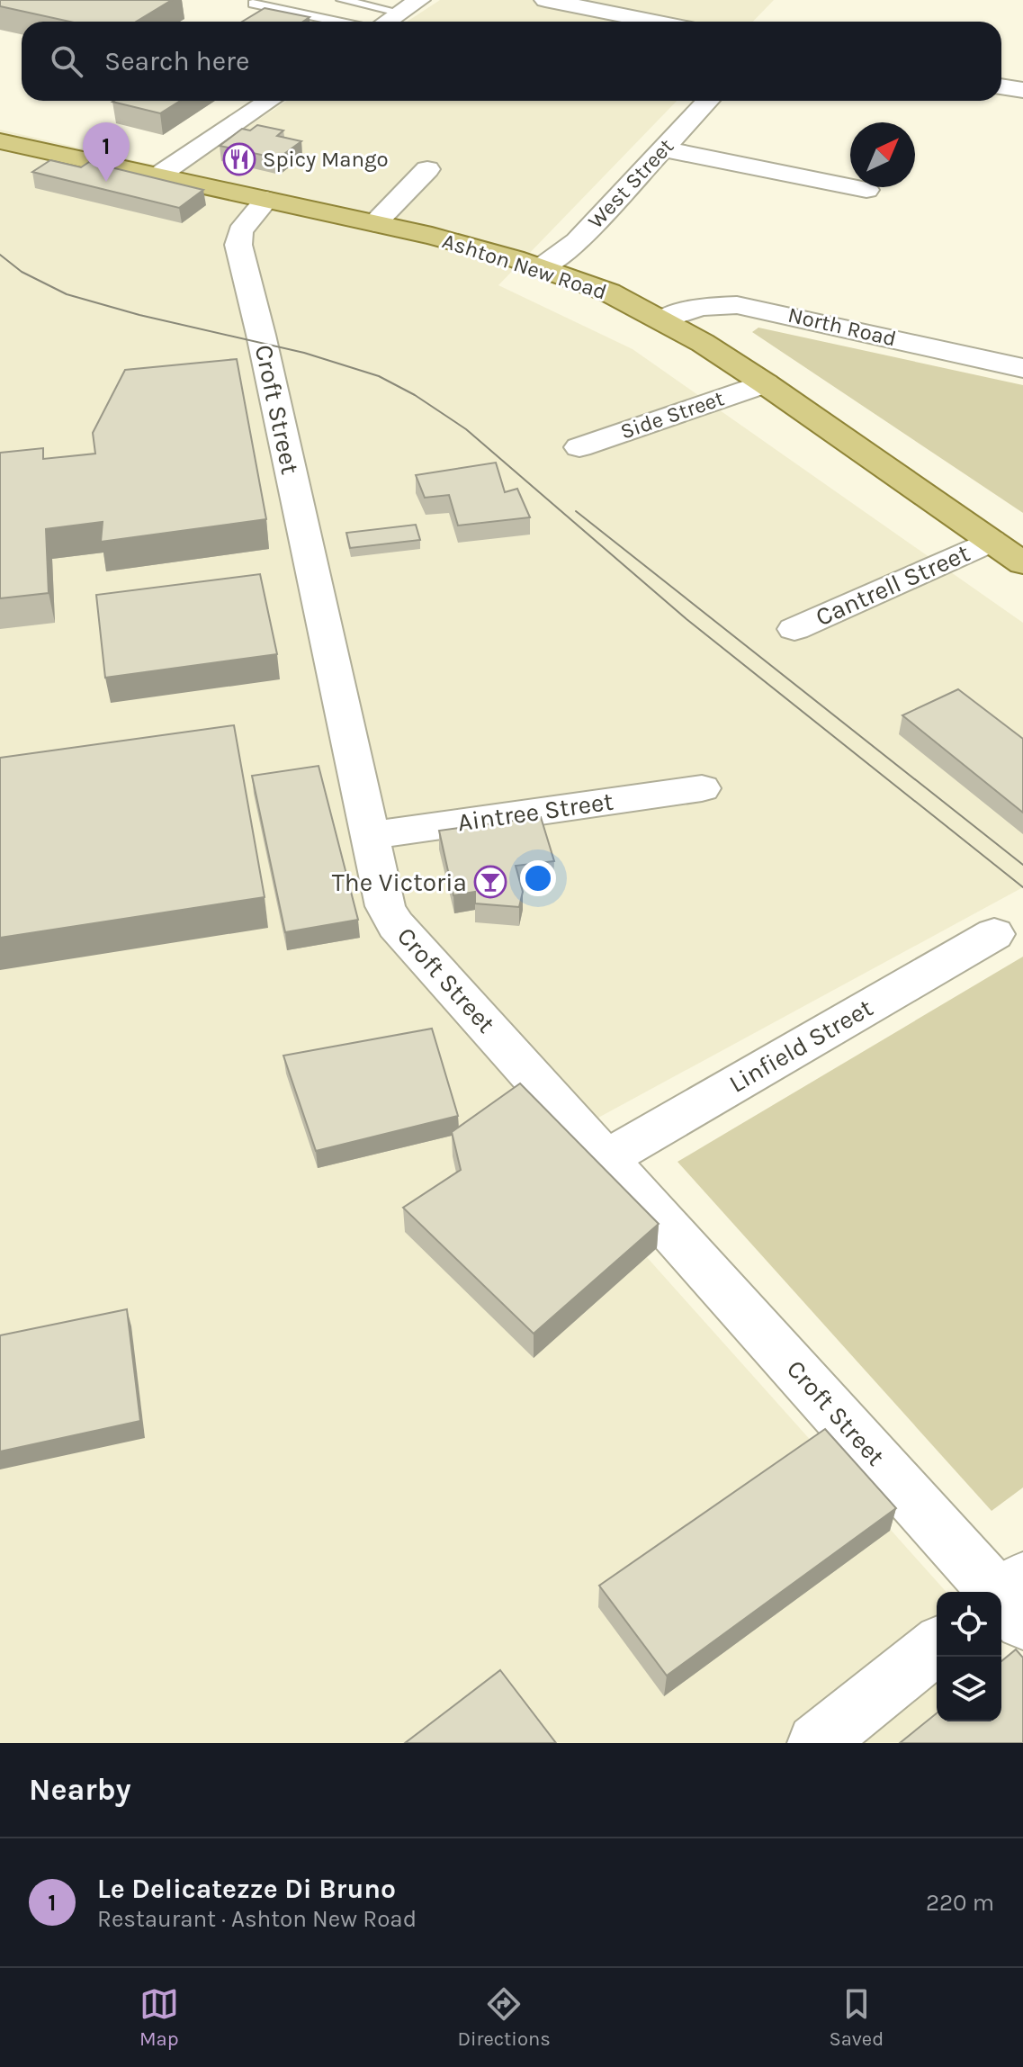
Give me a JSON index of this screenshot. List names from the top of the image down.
{
  "streets": {
    "main road": ["Ashton New Road"],
    "street": [
      "West Street",
      "North Road",
      "Croft Street",
      "Side Street",
      "Cantrell Street",
      "Aintree Street",
      "Linfield Street"
    ]
  },
  "crossings": [
    ["West Street", "Ashton New Road"],
    ["Ashton New Road", "North Road"],
    ["Ashton New Road", "Croft Street"],
    ["Ashton New Road", "Side Street"],
    ["Ashton New Road", "Cantrell Street"],
    ["Croft Street", "Aintree Street"],
    ["Croft Street", "Linfield Street"]
  ],
  "places": {
    "restaurant": ["Spicy Mango"],
    "bar": ["The Victoria"]
  },
  "north": "top right",
  "page": {
    "search": "Search here",
    "pins": "1",
    "heading": "Nearby",
    "list": [
      {
        "mark": "1",
        "name": "Le Delicatezze Di Bruno",
        "note": "Restaurant · Ashton New Road",
        "value": "220 m"
      }
    ],
    "nav": ["Map", "Directions", "Saved"]
  }
}
